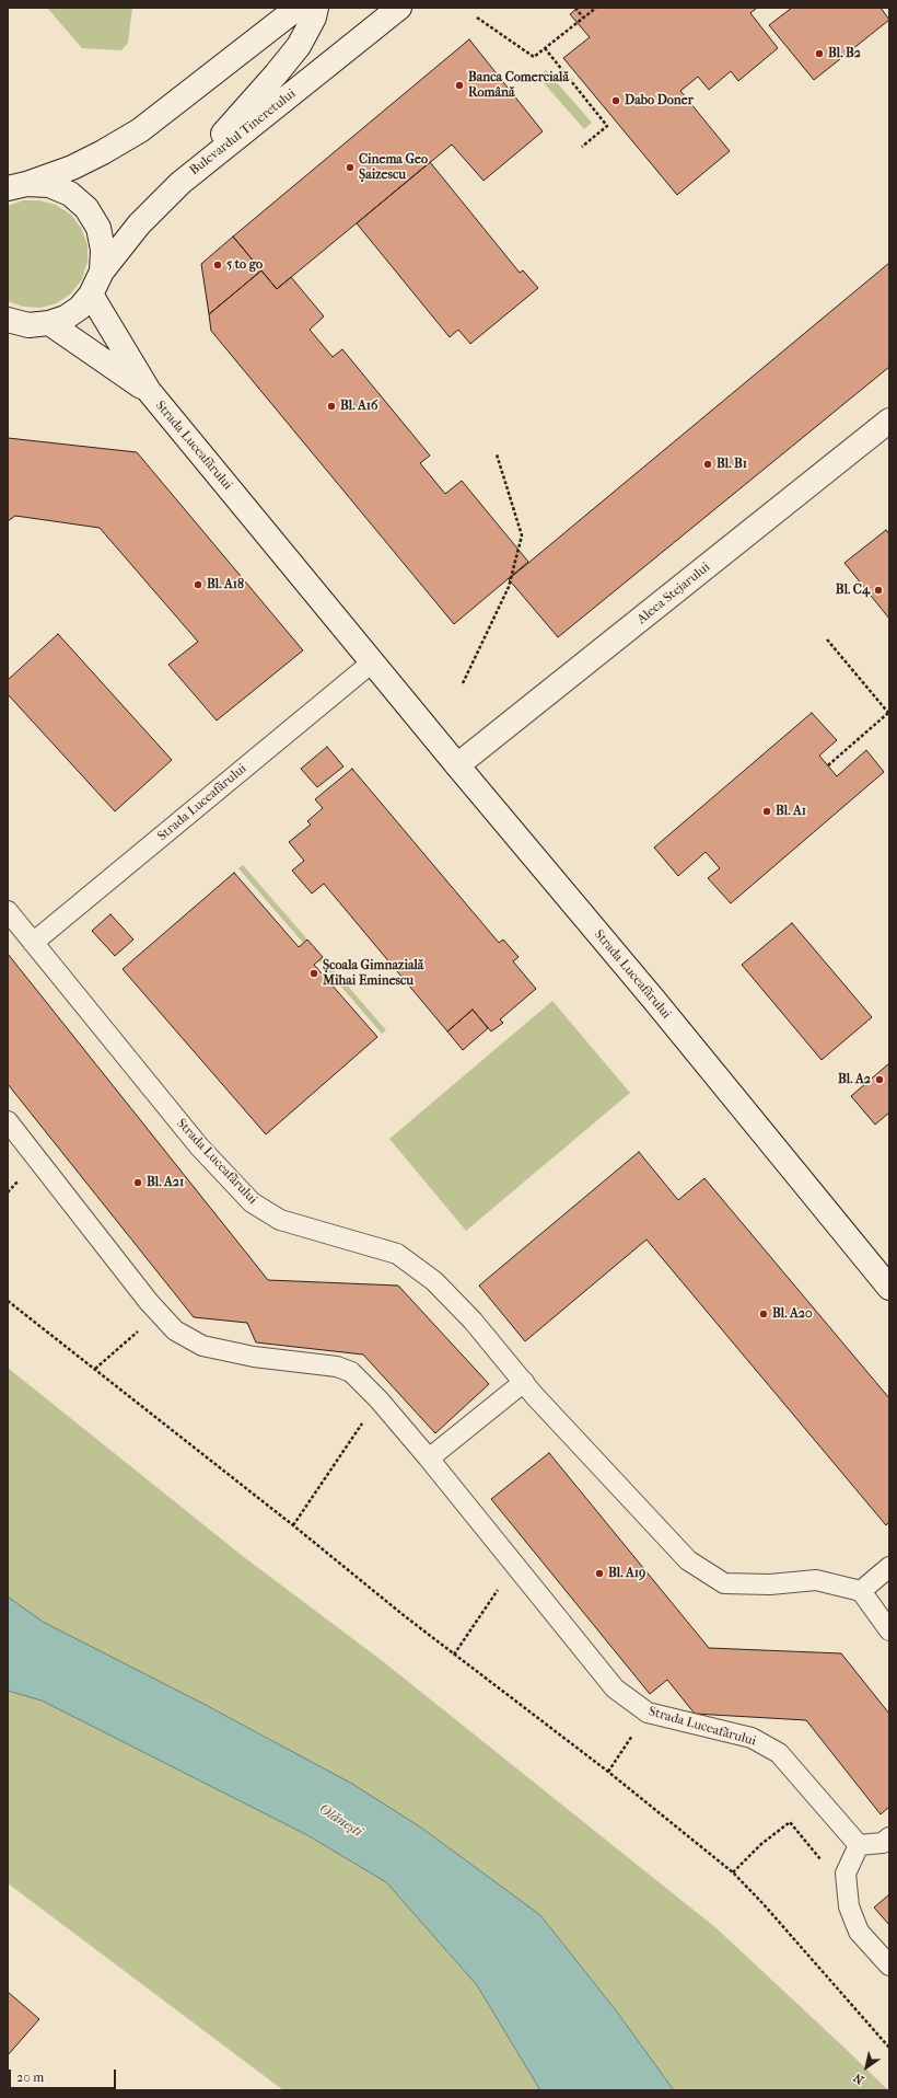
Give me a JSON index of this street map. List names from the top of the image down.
{
  "streets": {
    "main road": ["Bulevardul Tineretului", "Strada Luceafărului", "Aleea Stejarului"]
  },
  "crossings": [
    ["Bulevardul Tineretului", "Strada Luceafărului"],
    ["Strada Luceafărului", "Aleea Stejarului"]
  ],
  "water": ["Olănești"],
  "places": [
    "Bl. B2",
    "Banca Comercială Română",
    "Dabo Doner",
    "Cinema Geo Șaizescu",
    "5 to go",
    "Bl. A16",
    "Bl. B1",
    "Bl. A18",
    "Bl. C4",
    "Bl. A1",
    "Școala Gimnazială Mihai Eminescu",
    "Bl. A2",
    "Bl. A21",
    "Bl. A20",
    "Bl. A19"
  ],
  "scale_bar": "20 m",
  "north": "bottom left"
}
